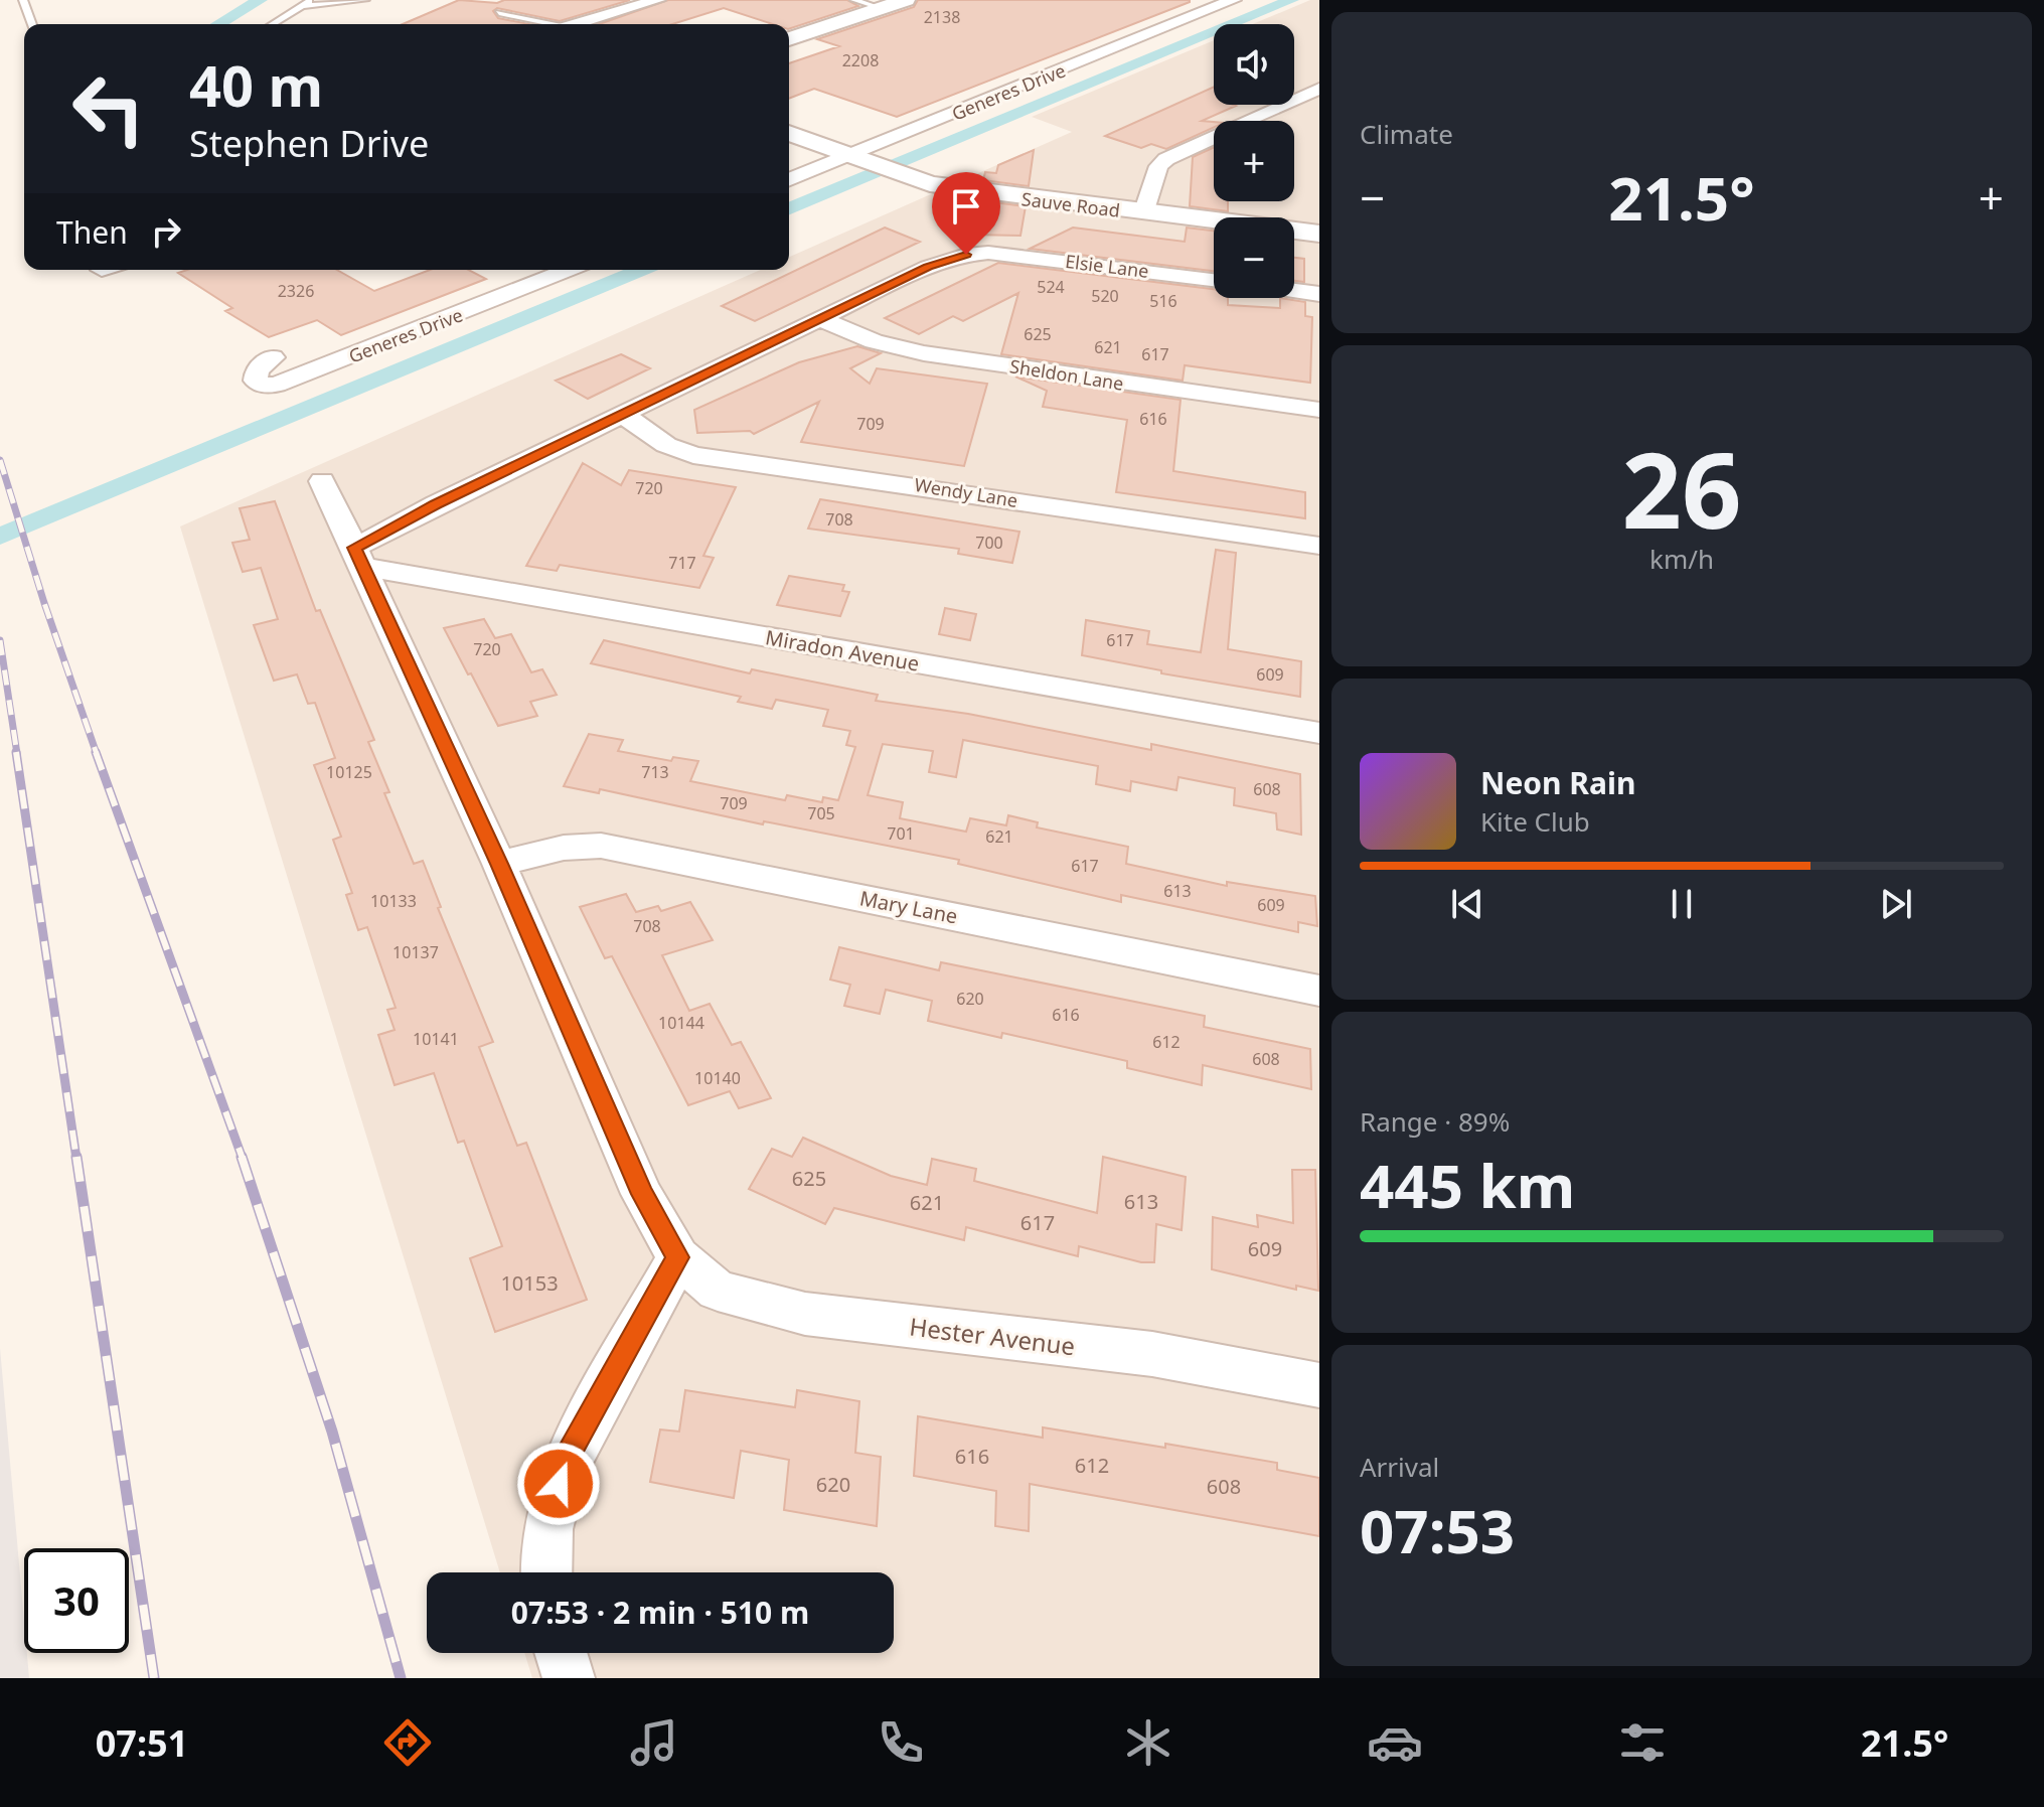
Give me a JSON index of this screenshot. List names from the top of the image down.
{
  "streets": {
    "street": [
      "Generes Drive",
      "Sauve Road",
      "Elsie Lane",
      "Sheldon Lane",
      "Wendy Lane",
      "Miradon Avenue",
      "Mary Lane",
      "Hester Avenue"
    ]
  },
  "crossings": [
    ["Generes Drive", "Sauve Road"],
    ["Elsie Lane", "Sheldon Lane"],
    ["Elsie Lane", "Wendy Lane"],
    ["Elsie Lane", "Miradon Avenue"]
  ],
  "house_numbers": [
    "2138",
    "2208",
    "524",
    "2326",
    "520",
    "516",
    "625",
    "621",
    "617",
    "616",
    "709",
    "720",
    "708",
    "700",
    "717",
    "617",
    "720",
    "609",
    "10125",
    "713",
    "608",
    "709",
    "705",
    "701",
    "621",
    "617",
    "613",
    "10133",
    "609",
    "708",
    "10137",
    "620",
    "616",
    "10144",
    "10141",
    "612",
    "608",
    "10140",
    "625",
    "613",
    "621",
    "617",
    "609",
    "10153",
    "616",
    "612",
    "620",
    "608"
  ],
  "page": {
    "tile": [
      "Climate",
      ["26", "km/h"],
      ["Range · 89%", "445 km"],
      ["Arrival", "07:53"]
    ],
    "map_buttons": ["+", "−"],
    "turn": ["40 m", "Stephen Drive"],
    "heat": ["−", "21.5°", "+"],
    "then": "Then",
    "song": ["Neon Rain", "Kite Club"],
    "limit": "30",
    "trip": "07:53 · 2 min · 510 m",
    "tabs": ["07:51", "21.5°"]
  }
}
